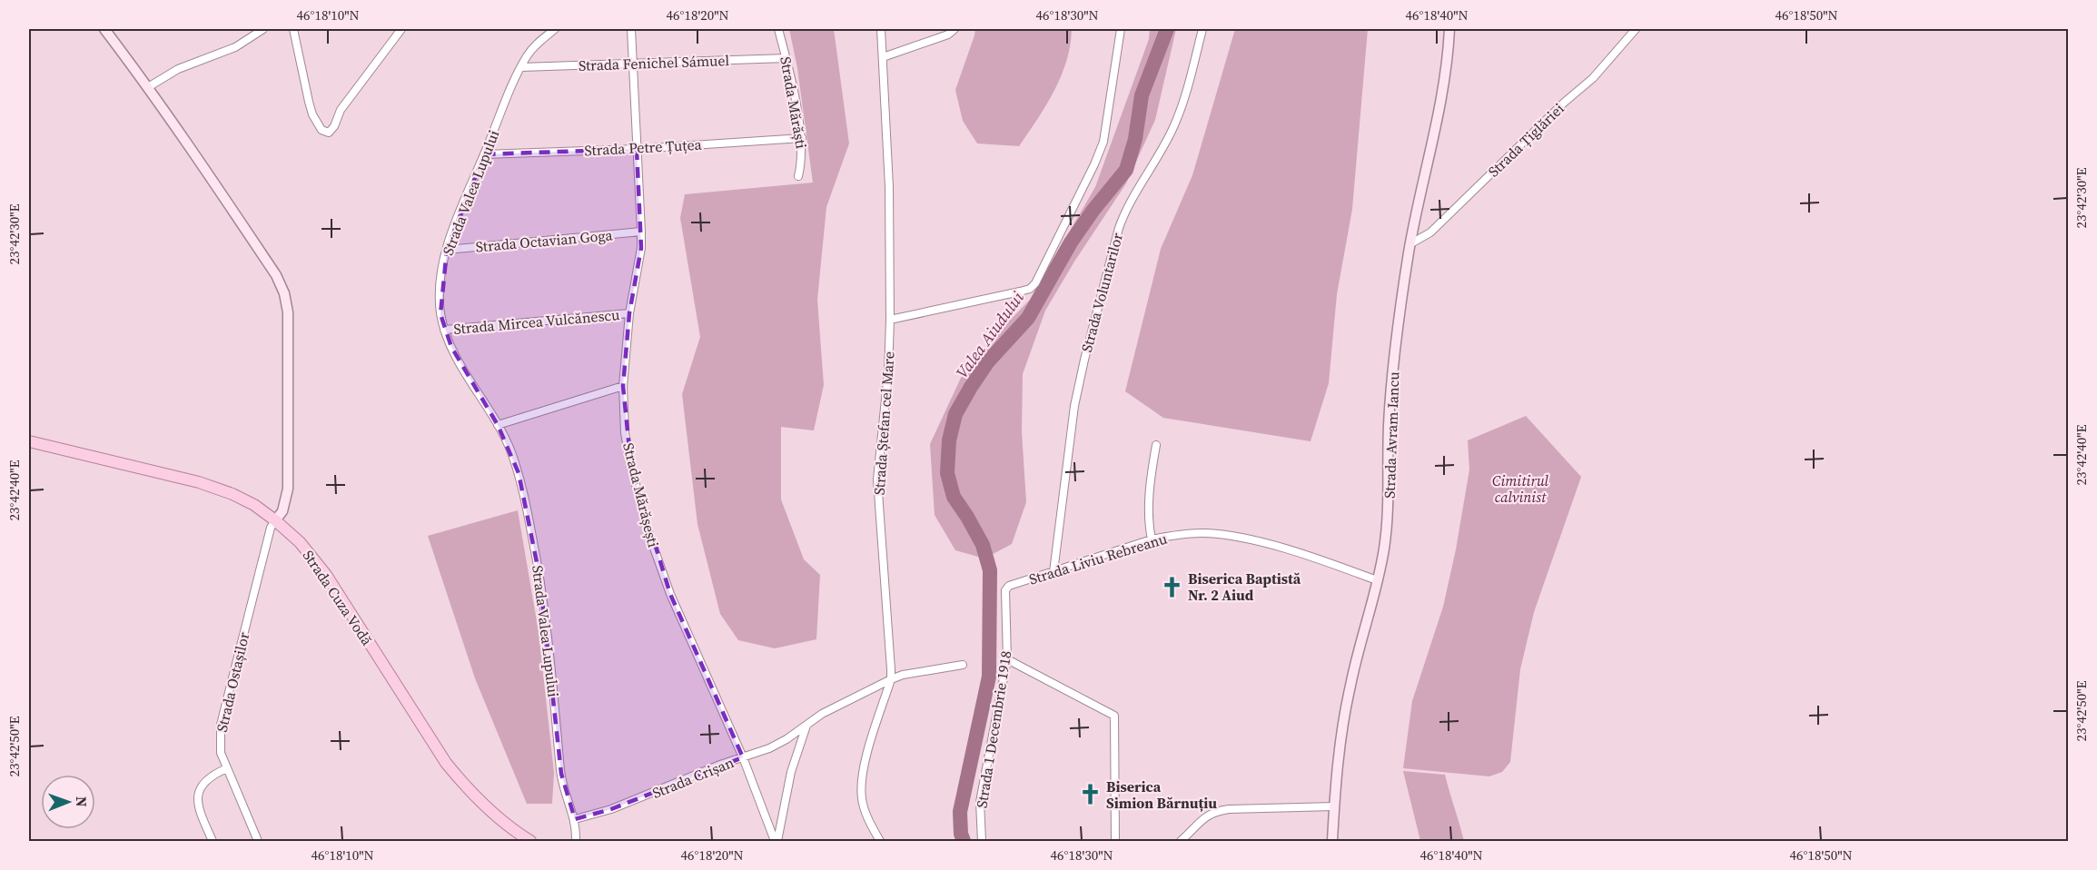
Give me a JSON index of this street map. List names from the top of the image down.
{
  "streets": {
    "main road": ["Strada Avram Iancu", "Strada Cuza Vodă"],
    "street": [
      "Strada Fenichel Sámuel",
      "Strada Mărăști",
      "Strada Țiglăriei",
      "Strada Petre Țuțea",
      "Strada Valea Lupului",
      "Strada Octavian Goga",
      "Strada Voluntarilor",
      "Strada Mircea Vulcănescu",
      "Strada Ștefan cel Mare",
      "Strada Mărășești",
      "Strada Liviu Rebreanu",
      "Strada Ostașilor",
      "Strada 1 Decembrie 1918",
      "Strada Crișan"
    ]
  },
  "crossings": [
    ["Strada Fenichel Sámuel", "Strada Mărăști"],
    ["Strada Fenichel Sámuel", "Strada Valea Lupului"],
    ["Strada Fenichel Sámuel", "Strada Mărășești"],
    ["Strada Mărăști", "Strada Petre Țuțea"],
    ["Strada Țiglăriei", "Strada Avram Iancu"],
    ["Strada Petre Țuțea", "Strada Valea Lupului"],
    ["Strada Petre Țuțea", "Strada Mărășești"],
    ["Strada Valea Lupului", "Strada Octavian Goga"],
    ["Strada Valea Lupului", "Strada Mircea Vulcănescu"],
    ["Strada Valea Lupului", "Strada Crișan"],
    ["Strada Octavian Goga", "Strada Mărășești"],
    ["Strada Voluntarilor", "Strada Liviu Rebreanu"],
    ["Strada Mircea Vulcănescu", "Strada Mărășești"],
    ["Strada Ștefan cel Mare", "Strada Crișan"],
    ["Strada Avram Iancu", "Strada Liviu Rebreanu"],
    ["Strada Mărășești", "Strada Crișan"],
    ["Strada Liviu Rebreanu", "Strada 1 Decembrie 1918"],
    ["Strada Cuza Vodă", "Strada Ostașilor"]
  ],
  "water": ["Valea Aiudului"],
  "parks": ["Cimitirul calvinist"],
  "places": {
    "church": ["Biserica Baptistă Nr. 2 Aiud", "Biserica Simion Bărnuțiu"]
  },
  "north": "right",
  "coordinates": [
    "46°18'10\"N",
    "46°18'20\"N",
    "46°18'30\"N",
    "46°18'40\"N",
    "46°18'50\"N",
    "23°42'30\"E",
    "23°42'40\"E",
    "23°42'50\"E"
  ]
}
